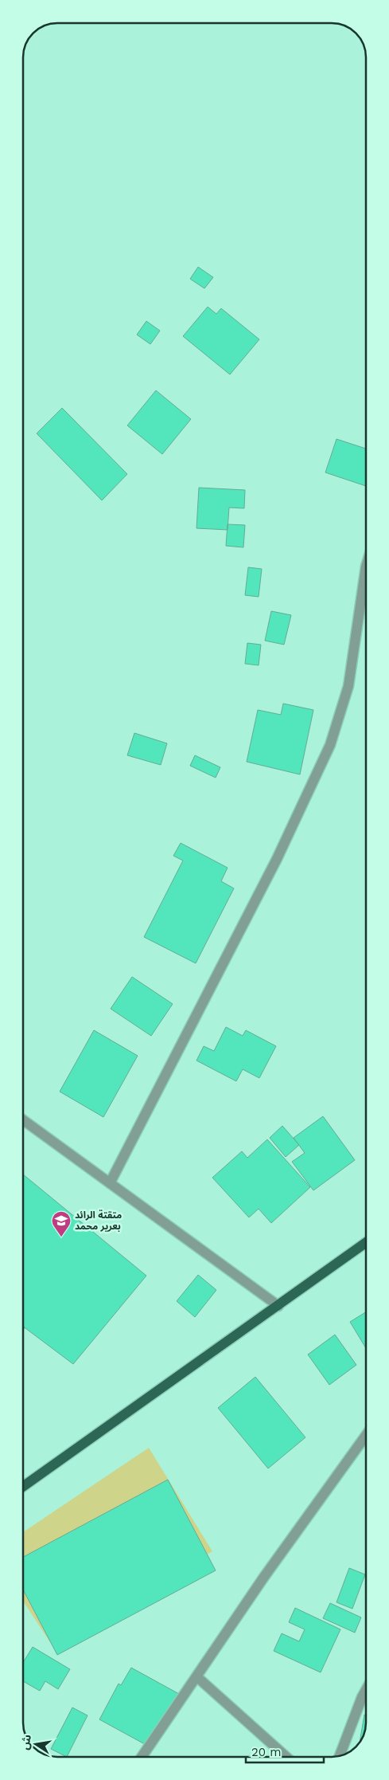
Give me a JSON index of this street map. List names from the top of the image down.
{
  "places": {
    "school or university": ["متقتة الرائد بعرير محمد"]
  },
  "scale_bar": "20 m",
  "north": "left"
}
